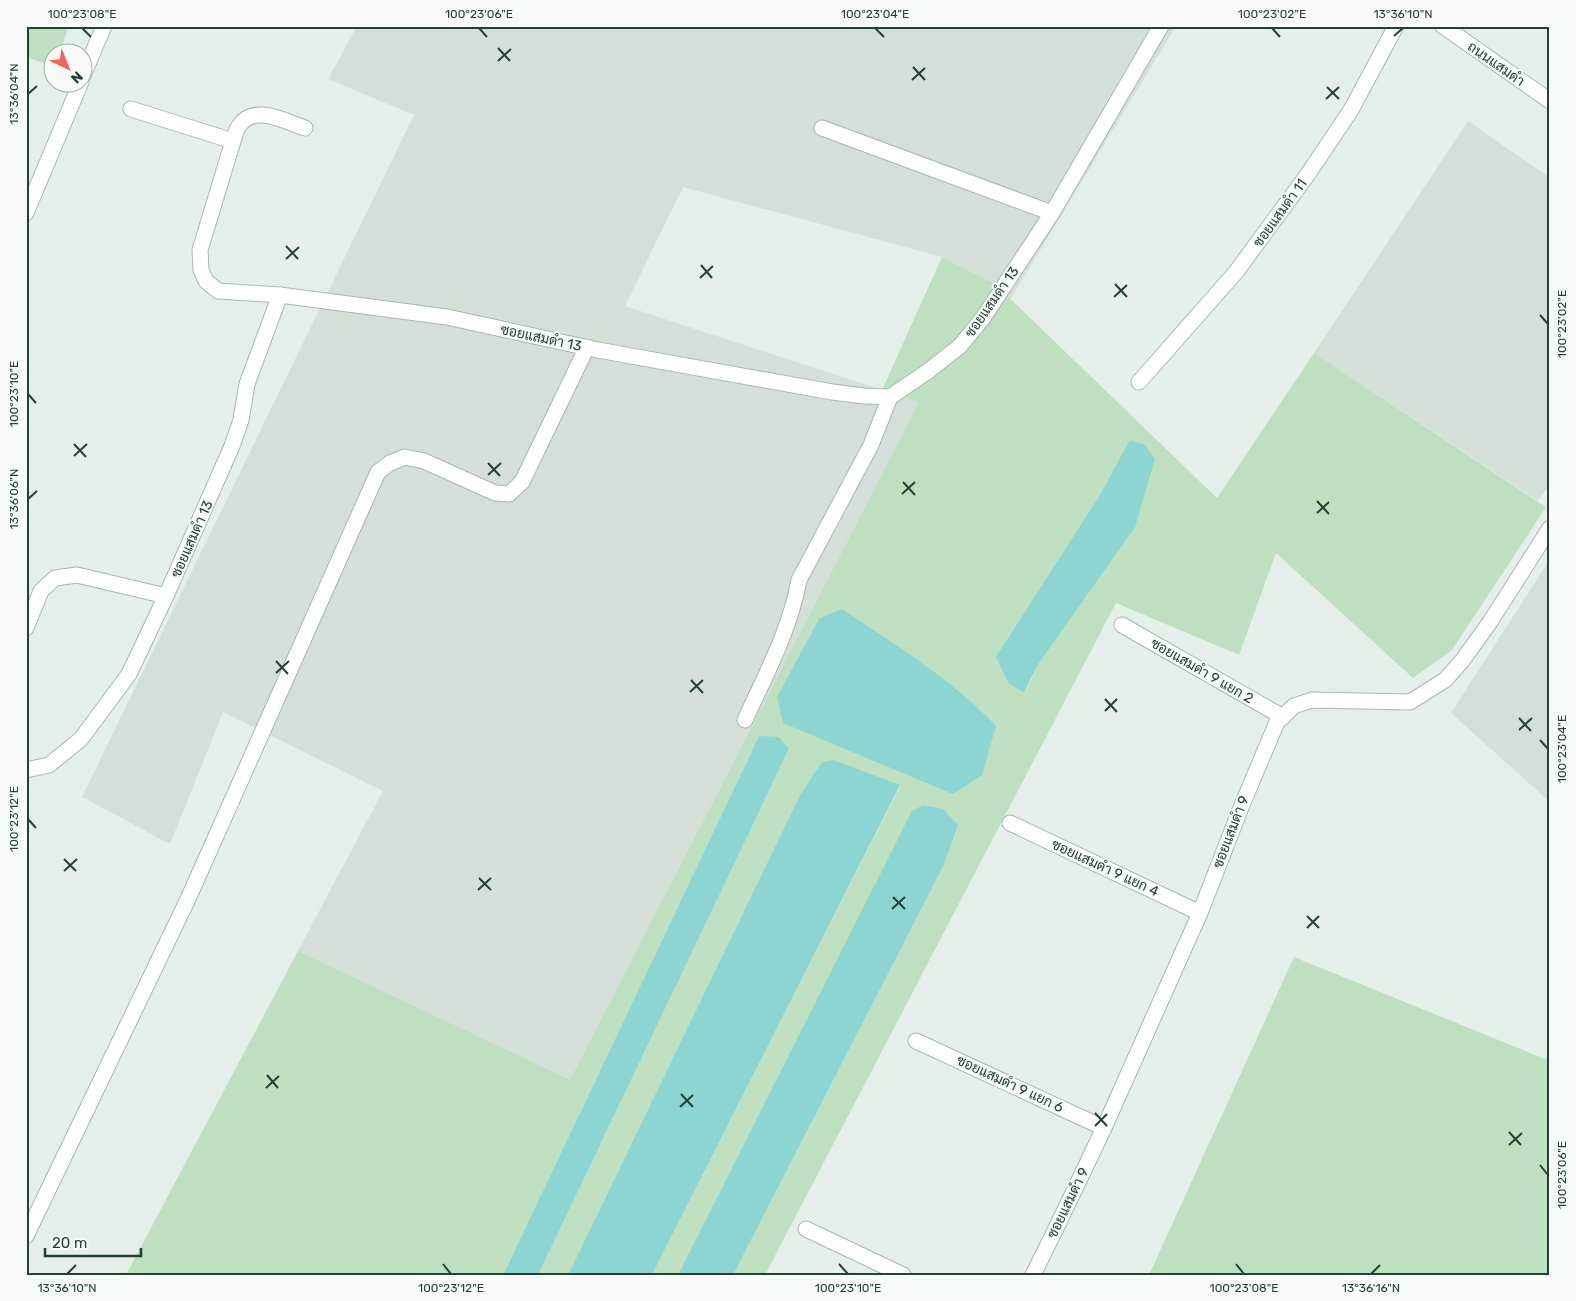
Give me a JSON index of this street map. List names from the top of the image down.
{
  "streets": {
    "street": [
      "ถนนแสมดำ",
      "ซอยแสมดำ 11",
      "ซอยแสมดำ 13",
      "ซอยแสมดำ 9 แยก 2",
      "ซอยแสมดำ 9",
      "ซอยแสมดำ 9 แยก 4",
      "ซอยแสมดำ 9 แยก 6"
    ]
  },
  "crossings": [
    ["ซอยแสมดำ 9 แยก 2", "ซอยแสมดำ 9"],
    ["ซอยแสมดำ 9", "ซอยแสมดำ 9 แยก 4"],
    ["ซอยแสมดำ 9", "ซอยแสมดำ 9 แยก 6"]
  ],
  "scale_bar": "20 m",
  "north": "bottom right",
  "coordinates": [
    "100°23'08\"E",
    "100°23'06\"E",
    "100°23'04\"E",
    "100°23'02\"E",
    "13°36'10\"N",
    "13°36'04\"N",
    "100°23'10\"E",
    "13°36'06\"N",
    "100°23'12\"E",
    "13°36'16\"N"
  ]
}
